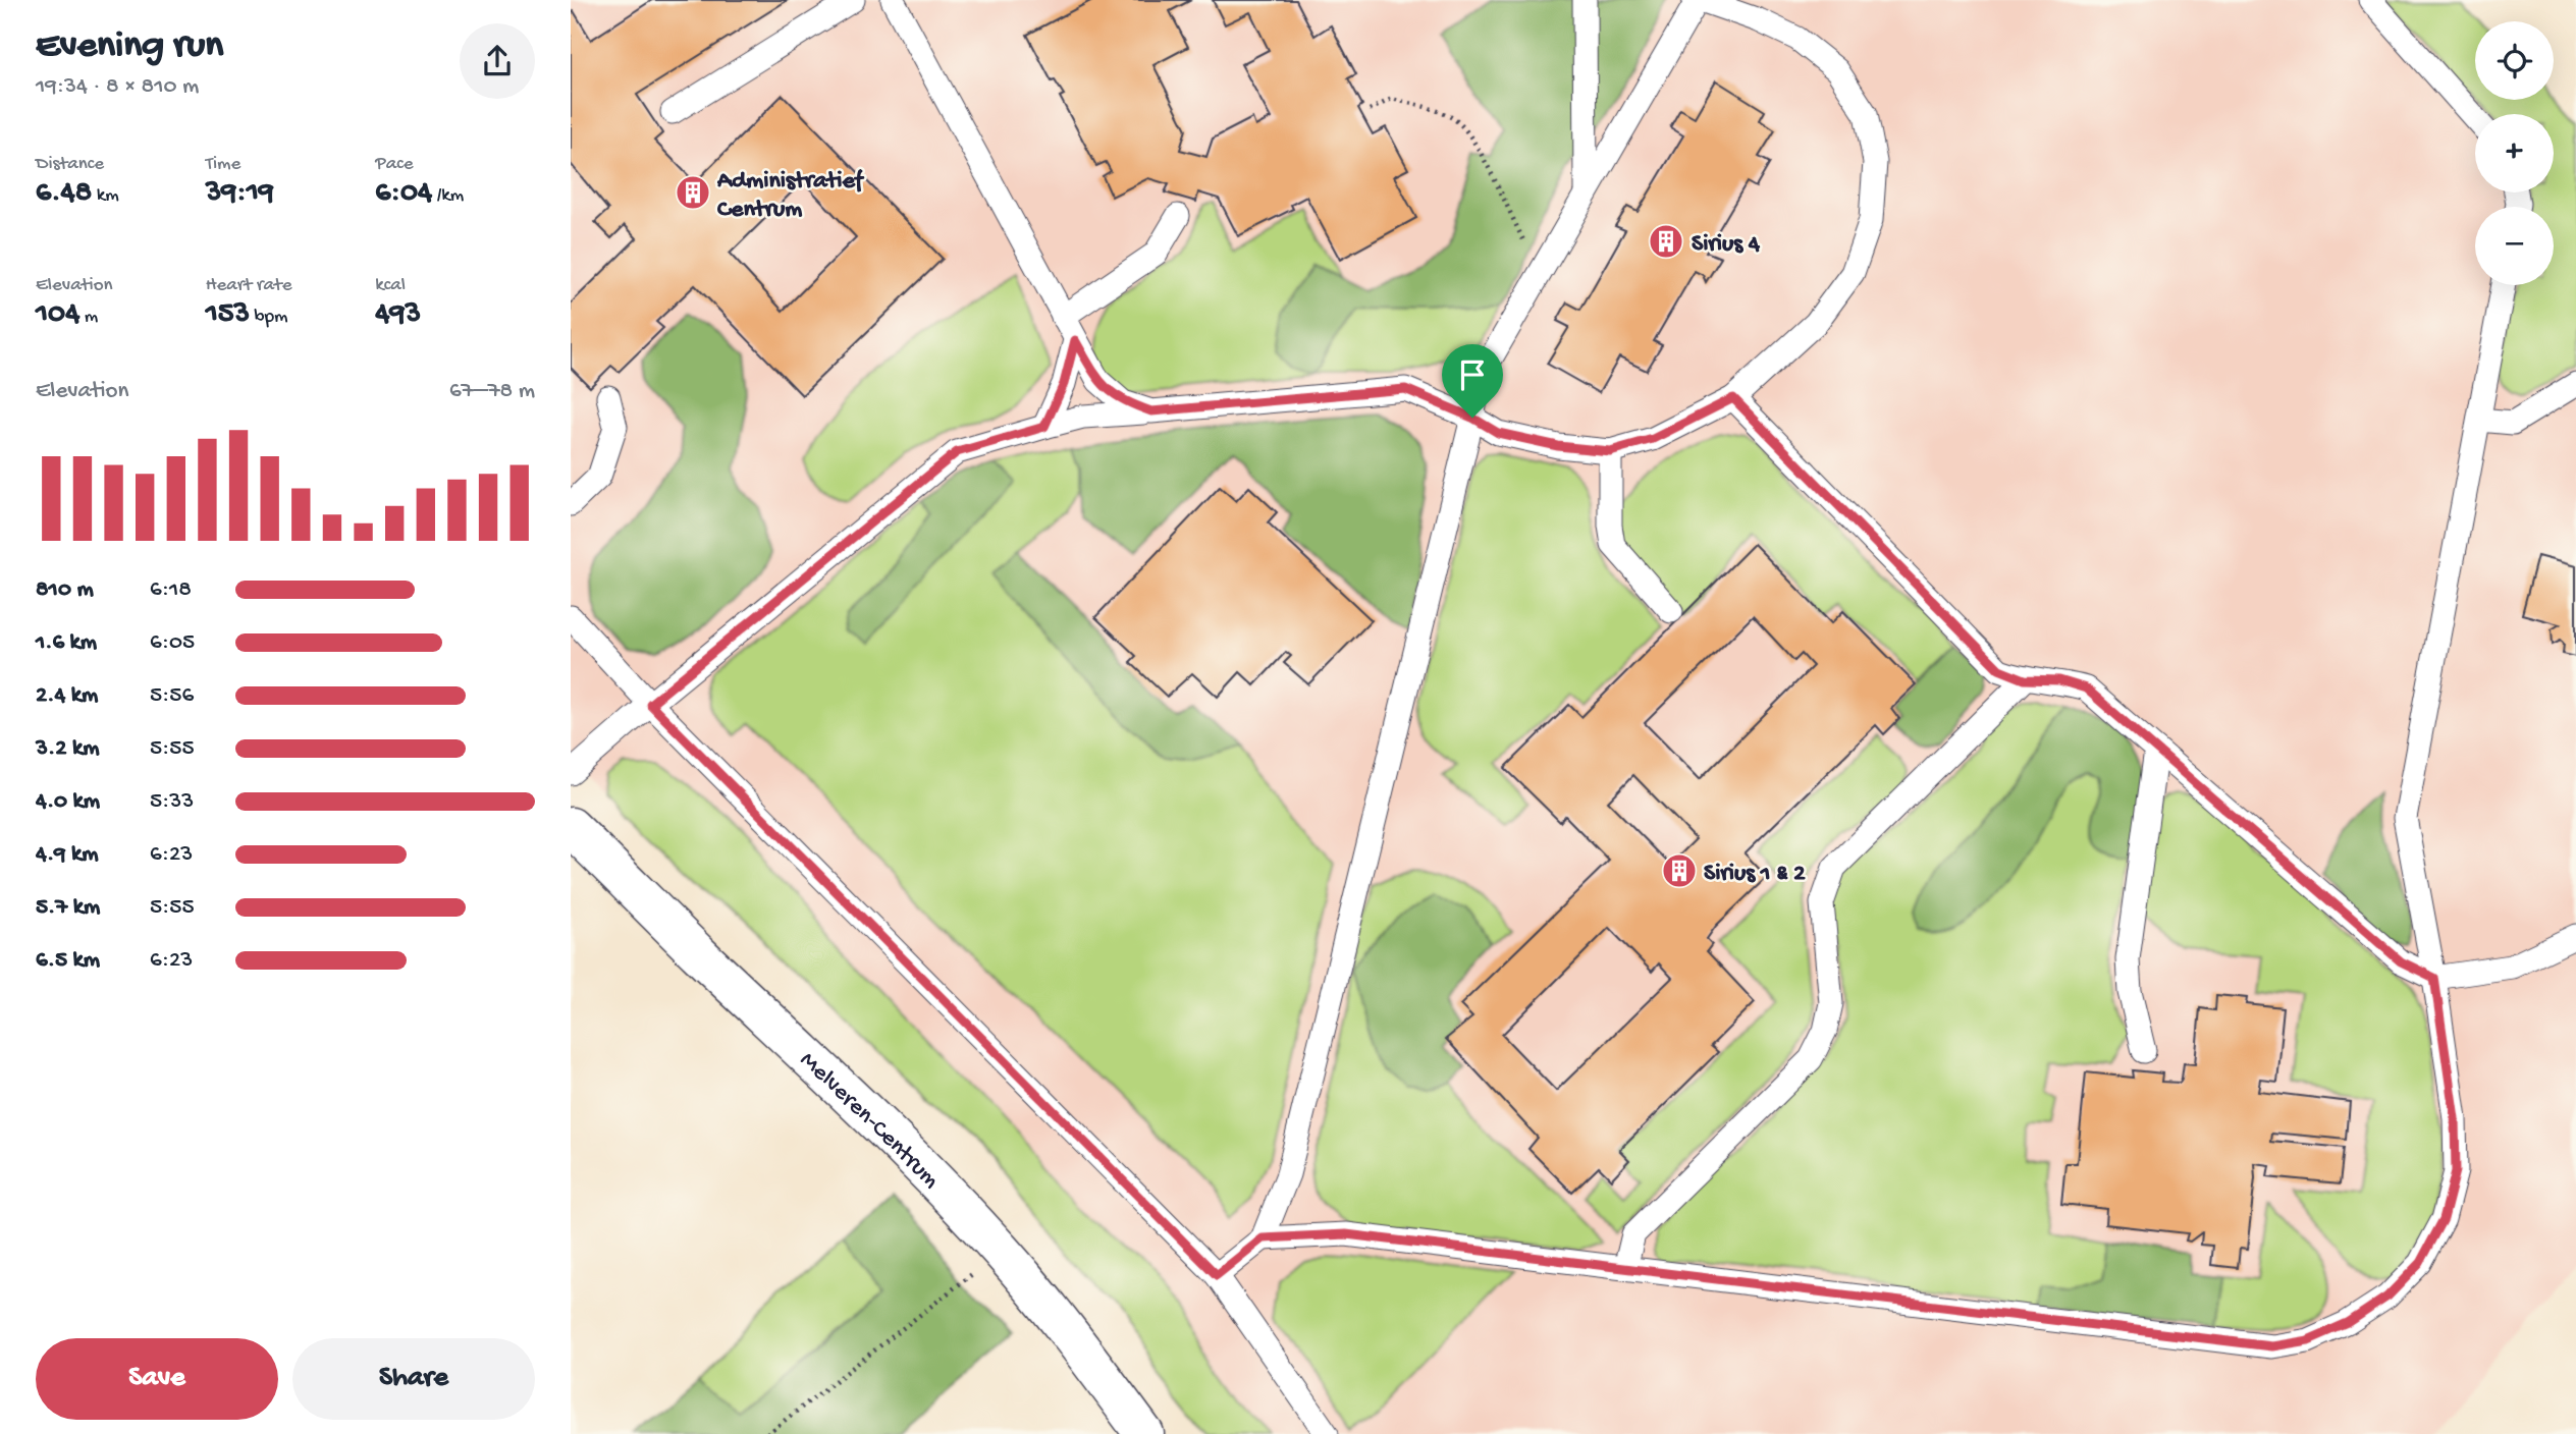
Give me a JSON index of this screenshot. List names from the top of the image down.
{
  "streets": {
    "main road": ["Melveren-Centrum"]
  },
  "places": {
    "building": ["Administratief Centrum", "Sirius 4", "Sirius 1 & 2"]
  },
  "page": {
    "heading": ["Evening run", "19:34 · 8 × 810 m"],
    "map_buttons": ["+", "−"],
    "stats": [
      ["Distance", "6.48 km"],
      ["Time", "39:19"],
      ["Pace", "6:04 /km"],
      ["Elevation", "104 m"],
      ["Heart rate", "153 bpm"],
      ["kcal", "493"]
    ],
    "chart": ["Elevation", "67–78 m"],
    "list": [
      {
        "name": "810 m",
        "note": "6:18"
      },
      {
        "name": "1.6 km",
        "note": "6:05"
      },
      {
        "name": "2.4 km",
        "note": "5:56"
      },
      {
        "name": "3.2 km",
        "note": "5:55"
      },
      {
        "name": "4.0 km",
        "note": "5:33"
      },
      {
        "name": "4.9 km",
        "note": "6:23"
      },
      {
        "name": "5.7 km",
        "note": "5:55"
      },
      {
        "name": "6.5 km",
        "note": "6:23"
      }
    ],
    "buttons": ["Save", "Share"]
  }
}
